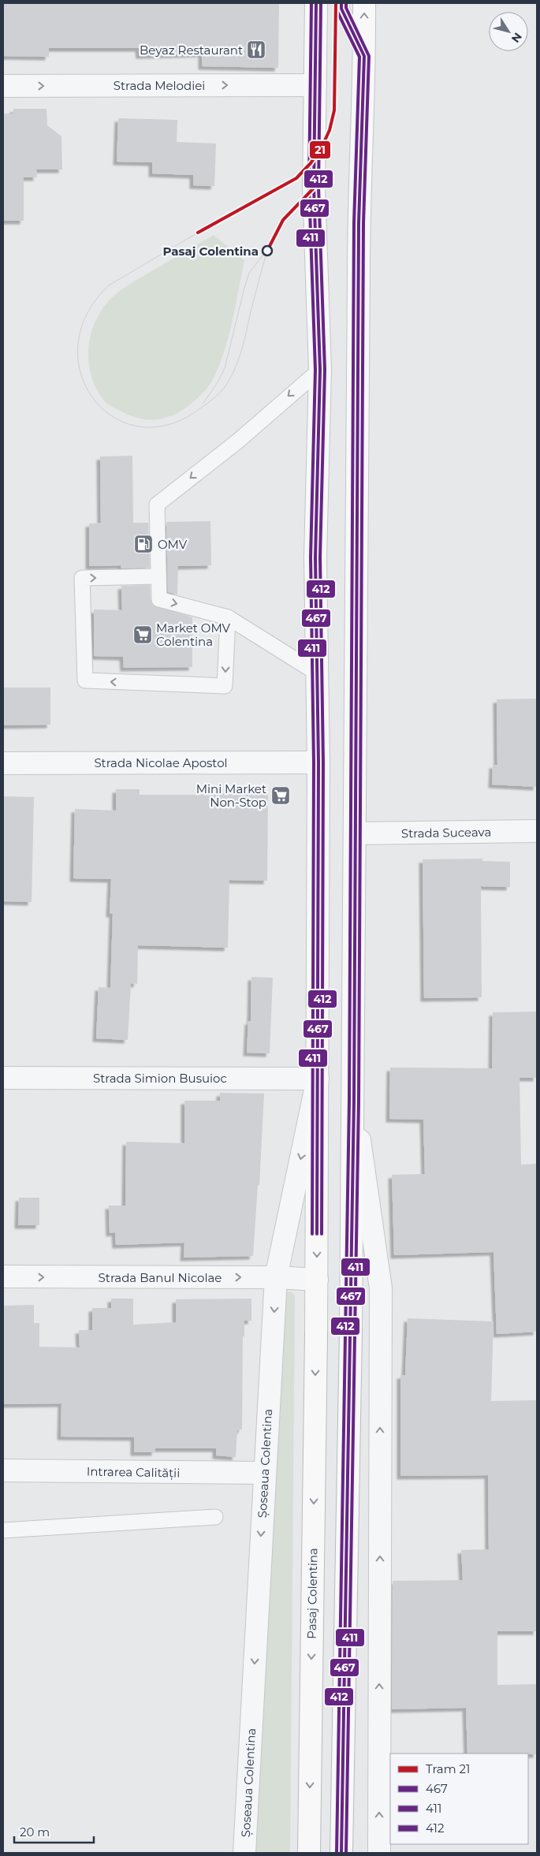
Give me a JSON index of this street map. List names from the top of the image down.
{
  "streets": {
    "main road": ["Șoseaua Colentina", "Pasaj Colentina"],
    "street": [
      "Strada Melodiei",
      "Strada Nicolae Apostol",
      "Strada Suceava",
      "Strada Simion Busuioc",
      "Strada Banul Nicolae",
      "Intrarea Calității"
    ]
  },
  "crossings": [
    ["Strada Melodiei", "Șoseaua Colentina"],
    ["Strada Nicolae Apostol", "Șoseaua Colentina"],
    ["Strada Simion Busuioc", "Șoseaua Colentina"],
    ["Strada Banul Nicolae", "Șoseaua Colentina"],
    ["Șoseaua Colentina", "Intrarea Calității"],
    ["Șoseaua Colentina", "Pasaj Colentina"]
  ],
  "one_way": ["Strada Melodiei", "Strada Banul Nicolae"],
  "places": {
    "restaurant": ["Beyaz Restaurant"],
    "other": ["Pasaj Colentina"],
    "fuel station": ["OMV"],
    "supermarket": ["Market OMV Colentina", "Mini Market Non-Stop"]
  },
  "lines": [
    "tram line 21",
    "transit line 467",
    "transit line 411",
    "transit line 412"
  ],
  "legend": [
    "Tram 21",
    "467",
    "411",
    "412"
  ],
  "scale_bar": "20 m",
  "north": "bottom right"
}
